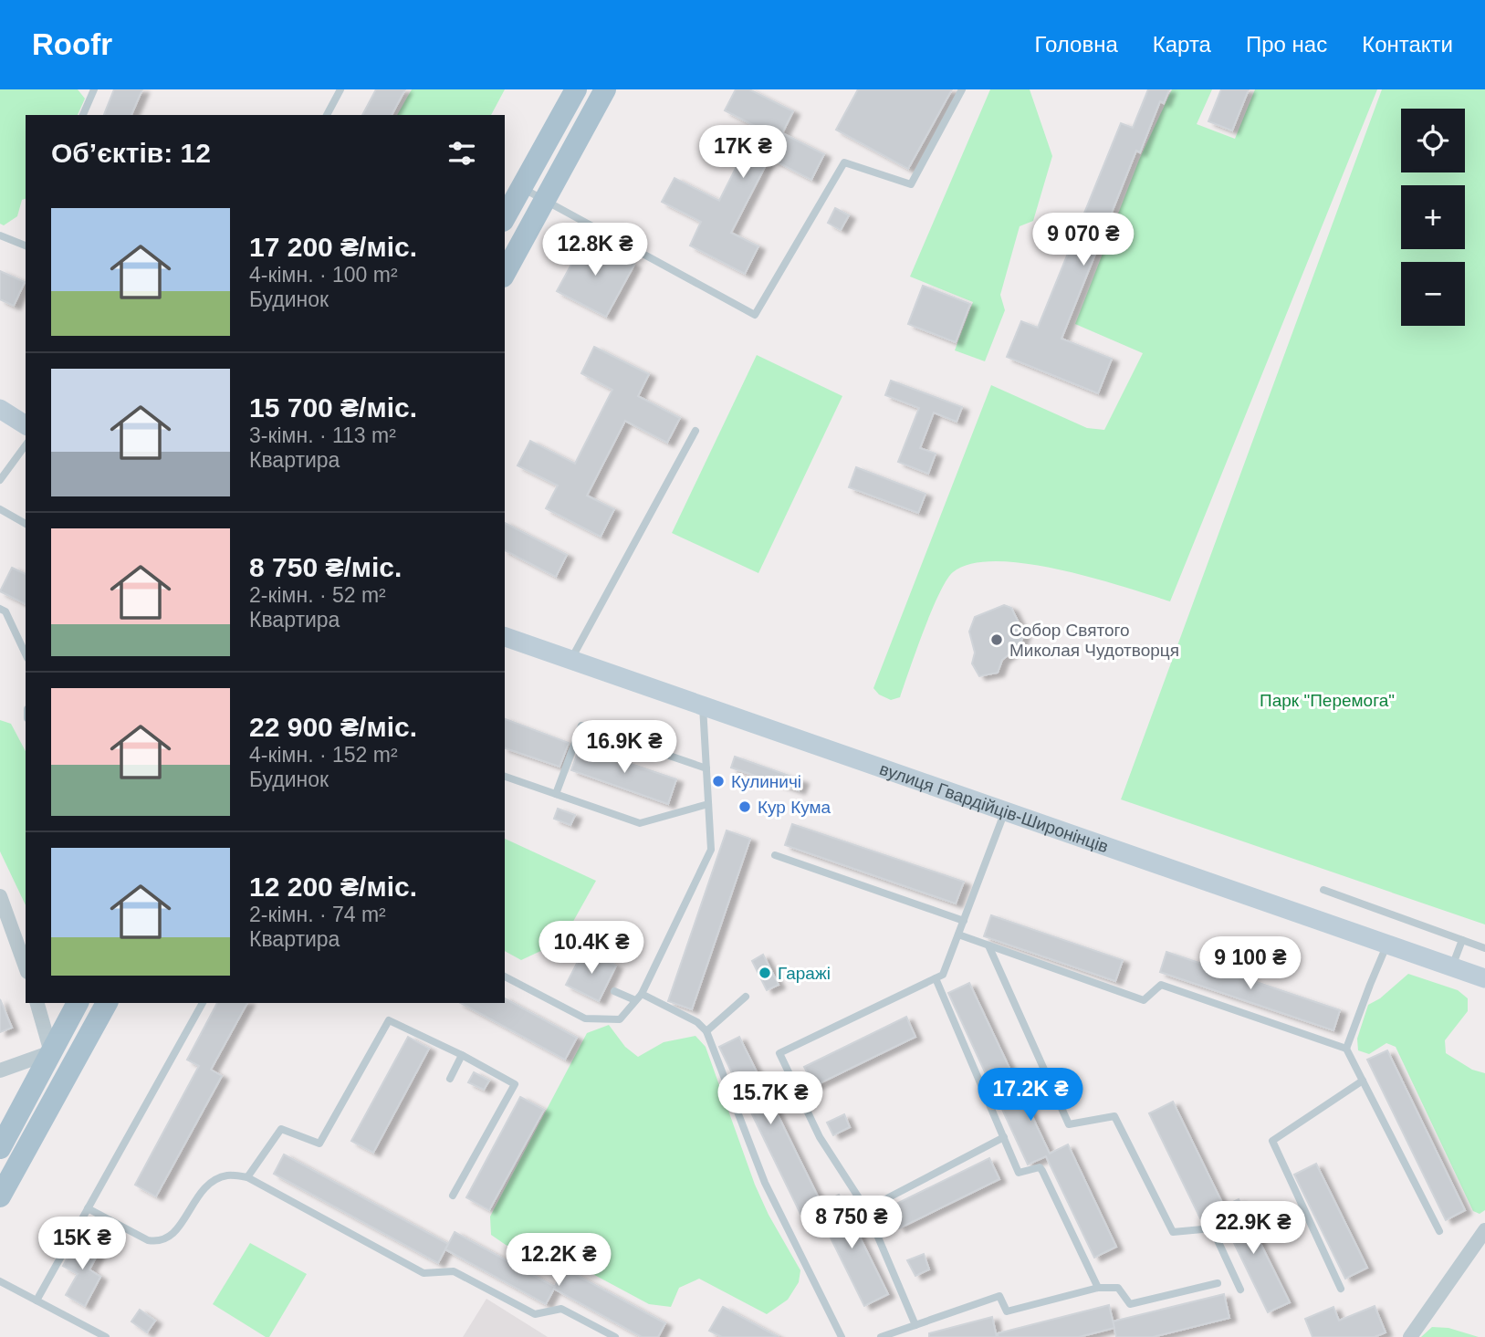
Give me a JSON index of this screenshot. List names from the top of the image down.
{
  "streets": {
    "main road": ["вулиця Гвардійців-Широнінців"]
  },
  "parks": ["Парк \"Перемога\""],
  "places": [
    "Собор Святого Миколая Чудотворця",
    "Кулиничі",
    "Кур Кума",
    "Гаражі"
  ],
  "page": {
    "header": "Roofr",
    "nav": [
      "Головна",
      "Карта",
      "Про нас",
      "Контакти"
    ],
    "map_buttons": ["+", "−"],
    "heading": "Об’єктів: 12",
    "price": [
      "17K ₴",
      "9 070 ₴",
      "12.8K ₴",
      "16.9K ₴",
      "10.4K ₴",
      "9 100 ₴",
      "17.2K ₴",
      "15.7K ₴",
      "8 750 ₴",
      "22.9K ₴",
      "15K ₴",
      "12.2K ₴"
    ],
    "list": [
      {
        "name": "17 200 ₴/міс.",
        "note": "4-кімн. · 100 m² · Будинок"
      },
      {
        "name": "15 700 ₴/міс.",
        "note": "3-кімн. · 113 m² · Квартира"
      },
      {
        "name": "8 750 ₴/міс.",
        "note": "2-кімн. · 52 m² · Квартира"
      },
      {
        "name": "22 900 ₴/міс.",
        "note": "4-кімн. · 152 m² · Будинок"
      },
      {
        "name": "12 200 ₴/міс.",
        "note": "2-кімн. · 74 m² · Квартира"
      }
    ]
  }
}
